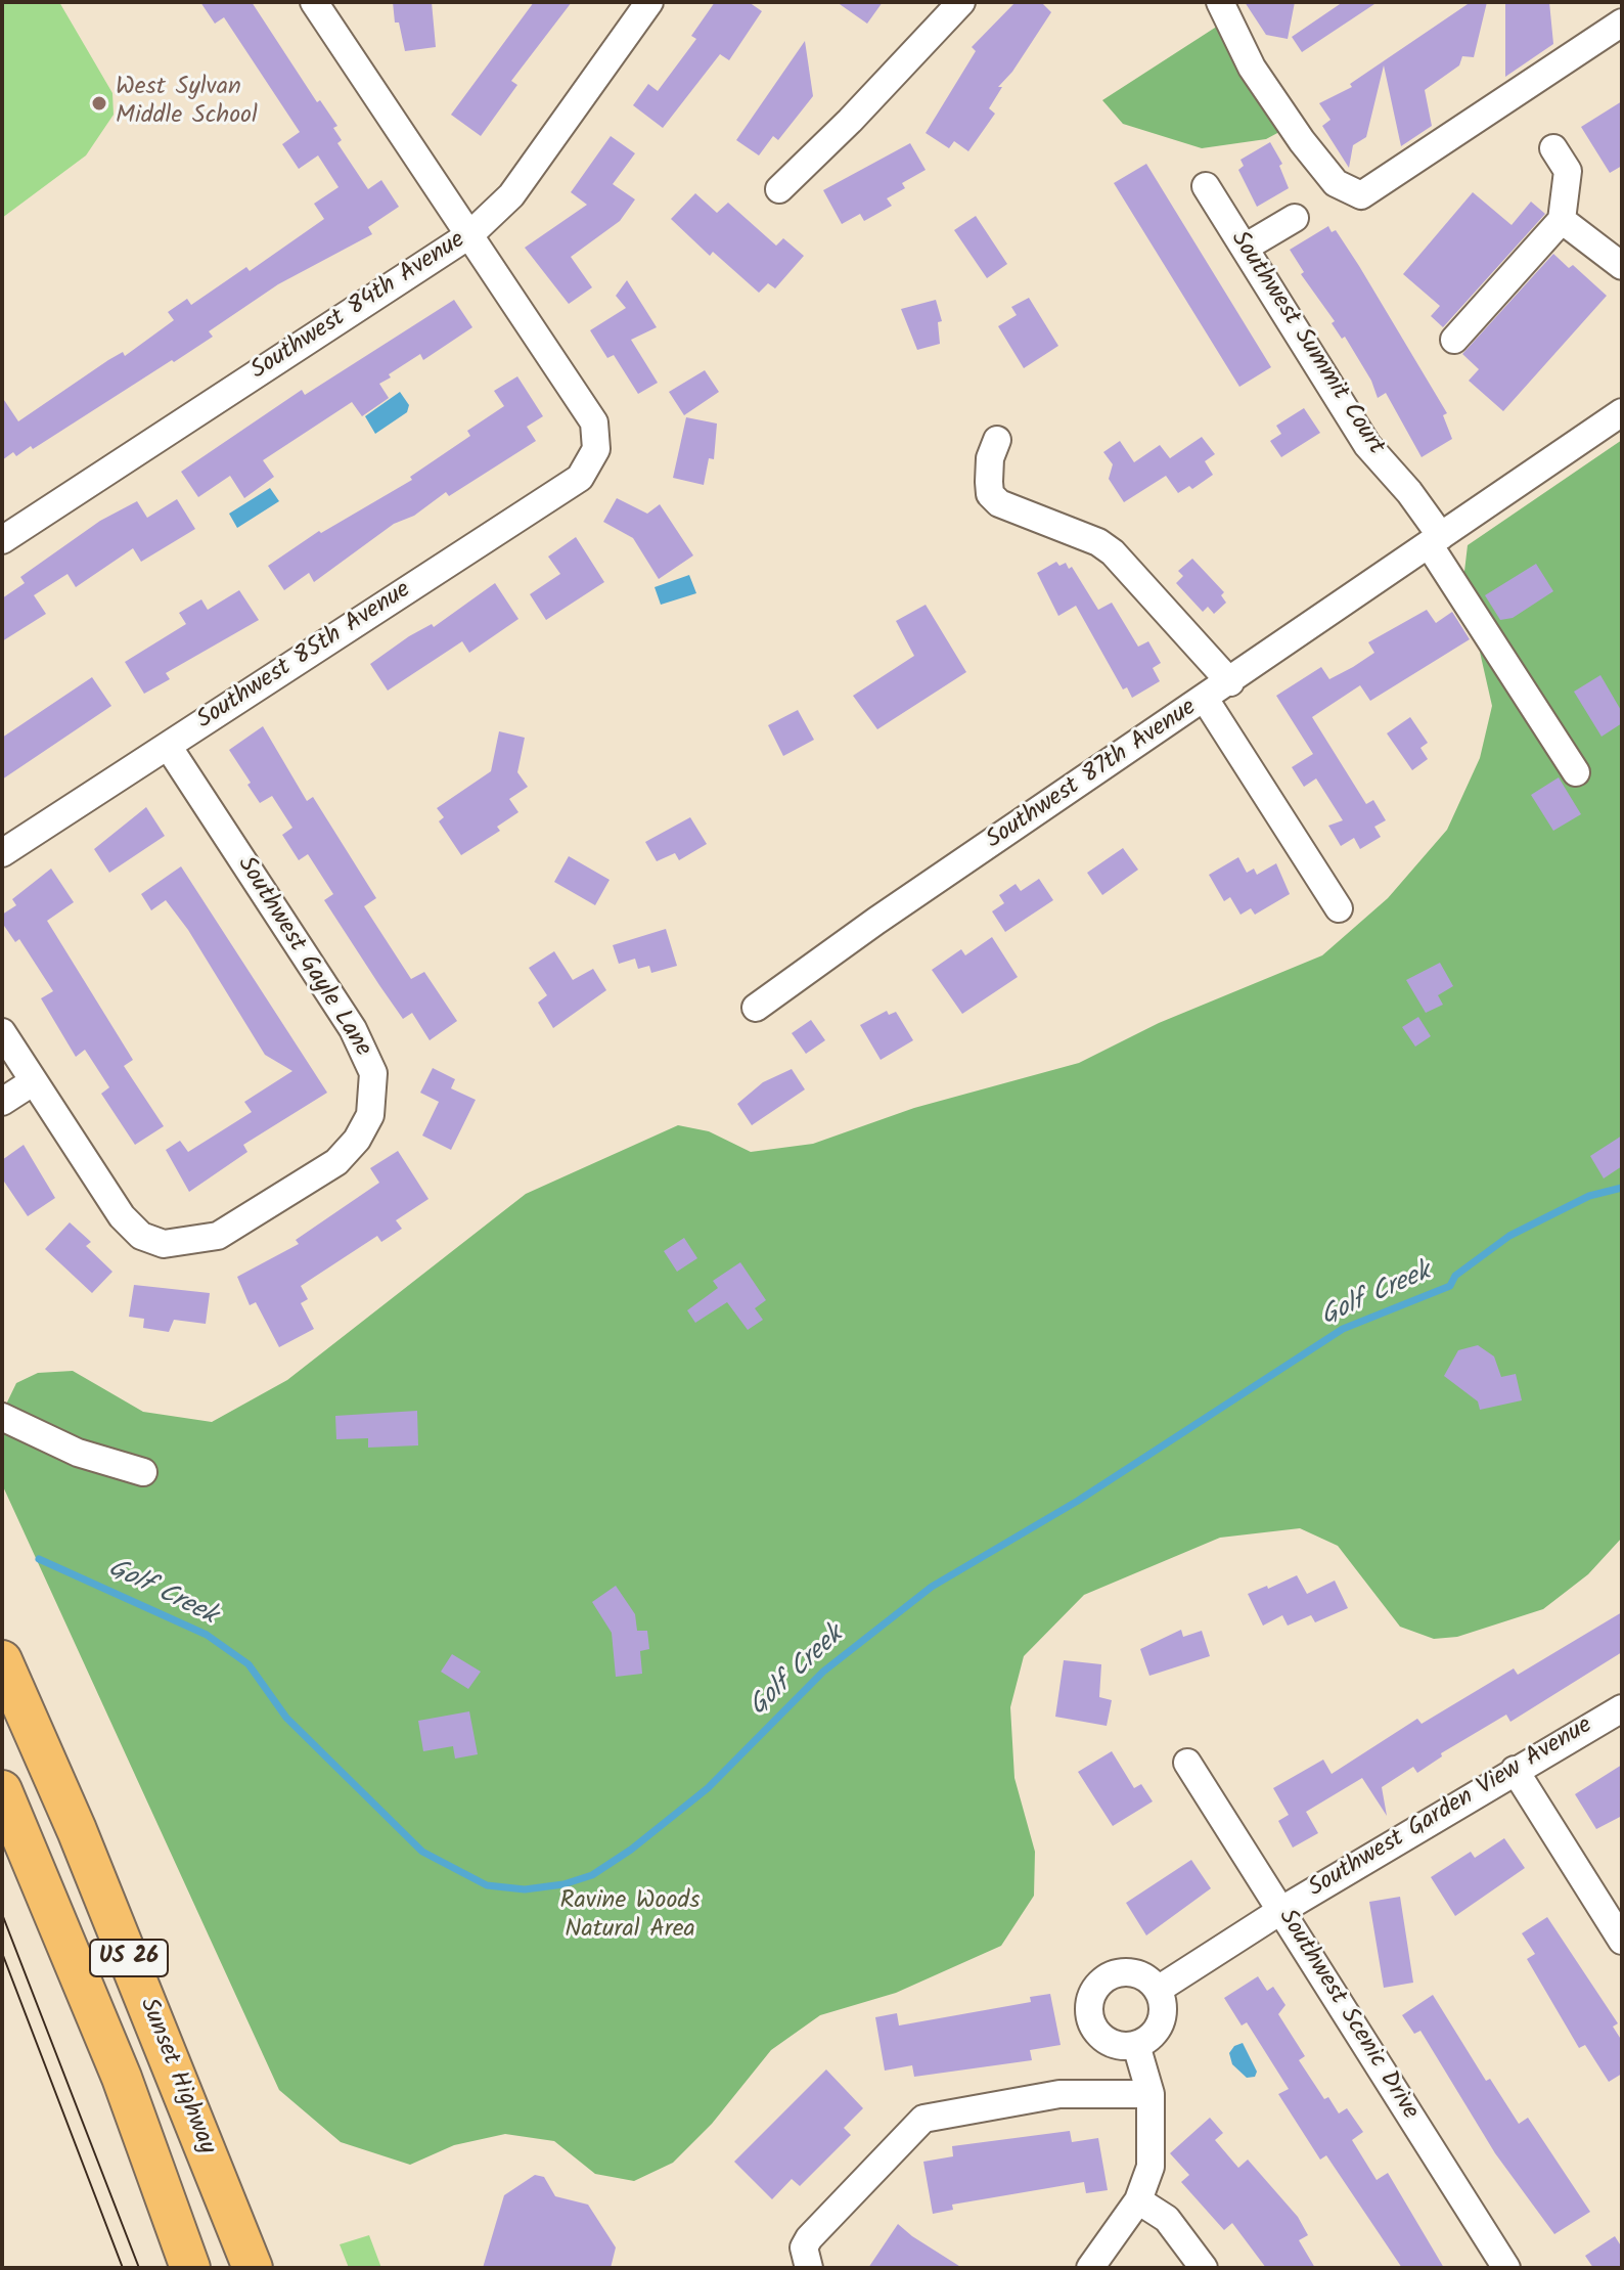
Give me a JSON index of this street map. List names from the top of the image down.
{
  "streets": {
    "highway": ["US 26", "Sunset Highway"],
    "street": [
      "Southwest 84th Avenue",
      "Southwest Summit Court",
      "Southwest 85th Avenue",
      "Southwest 87th Avenue",
      "Southwest Gayle Lane",
      "Southwest Garden View Avenue",
      "Southwest Scenic Drive"
    ]
  },
  "crossings": [
    ["Southwest 84th Avenue", "Southwest 85th Avenue"],
    ["Southwest Summit Court", "Southwest 87th Avenue"],
    ["Southwest 85th Avenue", "Southwest Gayle Lane"],
    ["Southwest Garden View Avenue", "Southwest Scenic Drive"]
  ],
  "water": ["Golf Creek"],
  "parks": ["Ravine Woods Natural Area"],
  "places": ["West Sylvan Middle School"]
}
